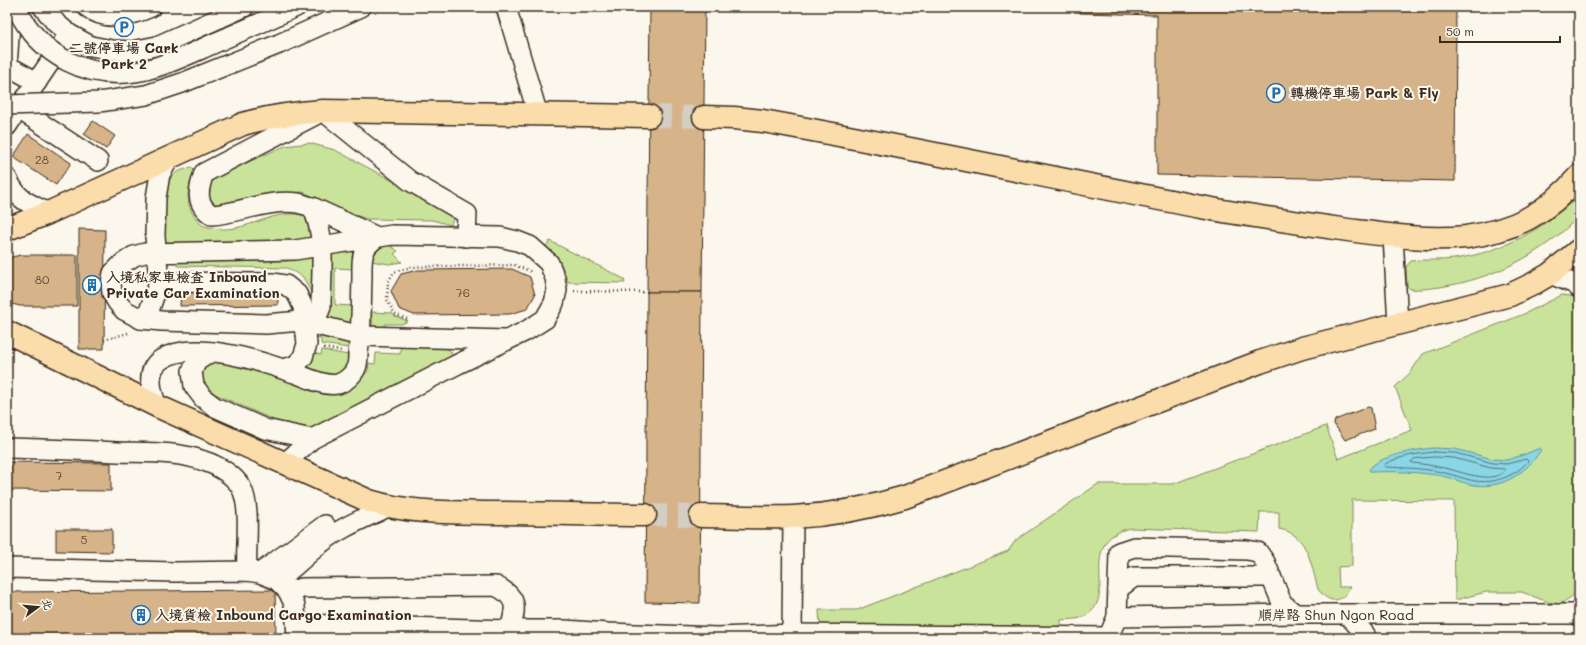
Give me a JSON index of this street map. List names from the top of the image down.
{
  "streets": {
    "lane": ["順岸路 Shun Ngon Road"]
  },
  "places": {
    "parking": ["二號停車場 Cark Park 2", "轉機停車場 Park & Fly"],
    "building": ["入境私家車檢查 Inbound Private Car Examination", "入境貨檢 Inbound Cargo Examination"]
  },
  "house_numbers": [
    "28",
    "80",
    "76",
    "7",
    "5"
  ],
  "scale_bar": "50 m",
  "north": "right"
}
